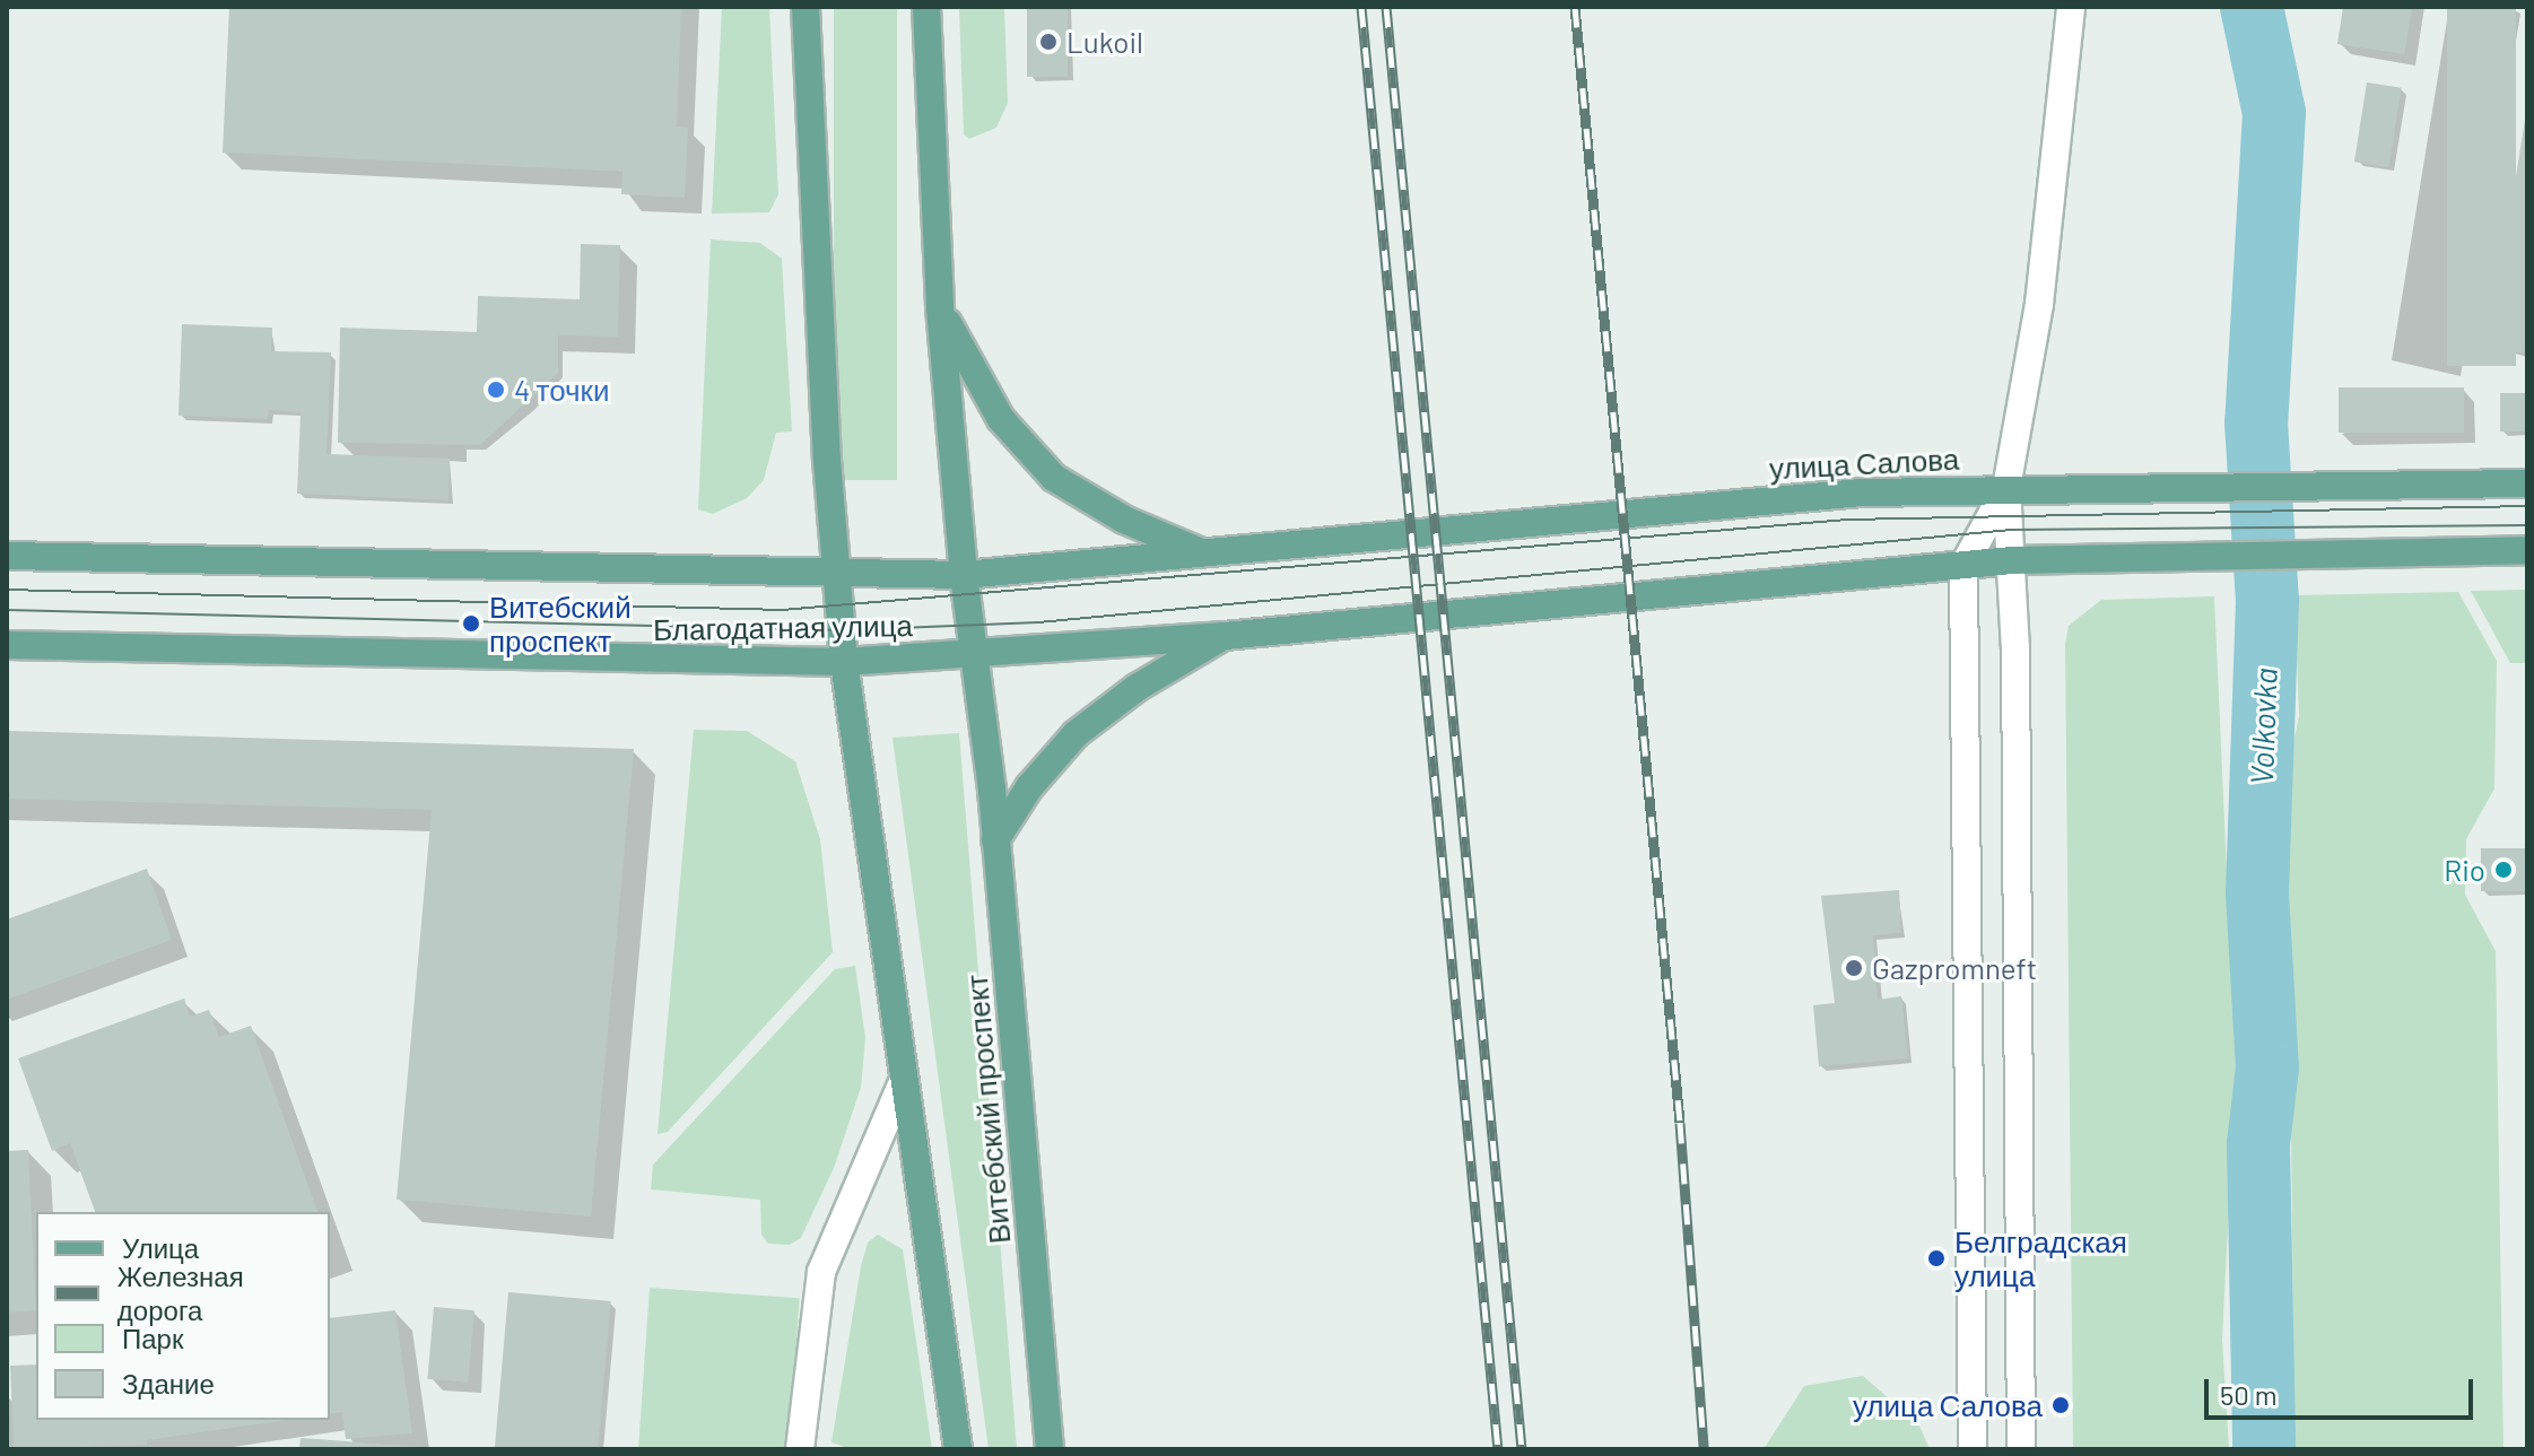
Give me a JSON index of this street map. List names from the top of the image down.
{
  "streets": {
    "main road": ["улица Салова", "Благодатная улица", "Витебский проспект"]
  },
  "crossings": [
    ["улица Салова", "Благодатная улица"],
    ["Благодатная улица", "Витебский проспект"]
  ],
  "water": ["Volkovka"],
  "places": [
    "Lukoil",
    "4 точки",
    "Витебский проспект",
    "Rio",
    "Gazpromneft",
    "Белградская улица",
    "улица Салова"
  ],
  "legend": [
    "Улица",
    "Железная дорога",
    "Парк",
    "Здание"
  ],
  "scale_bar": "50 m"
}
